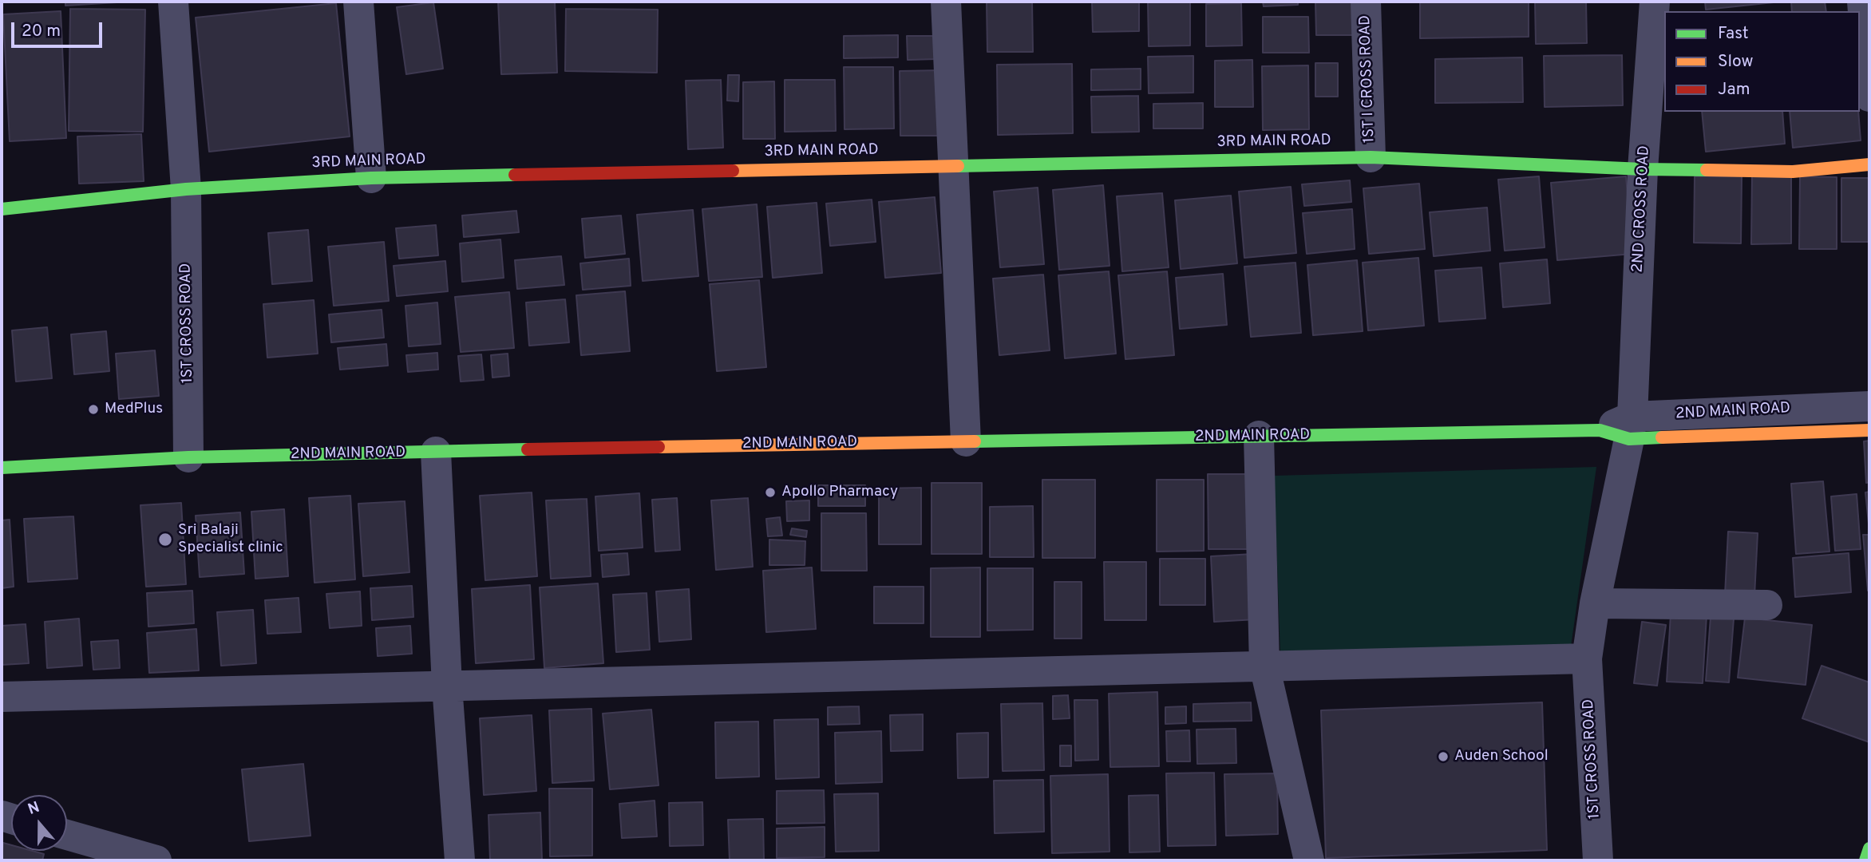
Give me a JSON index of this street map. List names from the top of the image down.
{
  "streets": {
    "street": [
      "1ST I CROSS ROAD",
      "3RD MAIN ROAD",
      "2ND CROSS ROAD",
      "1ST CROSS ROAD",
      "2ND MAIN ROAD"
    ]
  },
  "crossings": [
    ["1ST I CROSS ROAD", "3RD MAIN ROAD"],
    ["3RD MAIN ROAD", "2ND CROSS ROAD"],
    ["3RD MAIN ROAD", "1ST CROSS ROAD"],
    ["2ND CROSS ROAD", "1ST CROSS ROAD"],
    ["2ND CROSS ROAD", "2ND MAIN ROAD"],
    ["1ST CROSS ROAD", "2ND MAIN ROAD"]
  ],
  "places": [
    "MedPlus",
    "Apollo Pharmacy",
    "Sri Balaji Specialist clinic",
    "Auden School"
  ],
  "legend": ["Fast", "Slow", "Jam"],
  "scale_bar": "20 m",
  "north": "top"
}
